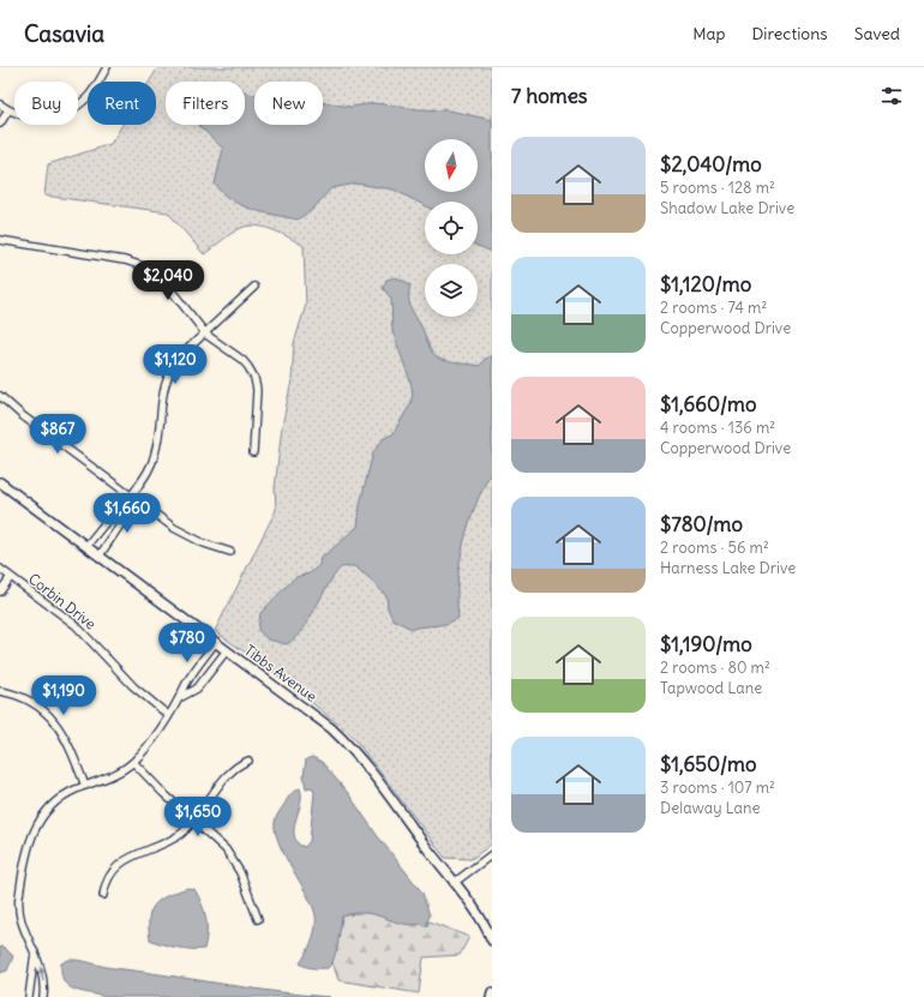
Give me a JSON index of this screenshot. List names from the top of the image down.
{
  "streets": {
    "street": ["Corbin Drive", "Tibbs Avenue"]
  },
  "north": "bottom",
  "page": {
    "header": "Casavia",
    "nav": ["Map", "Directions", "Saved"],
    "heading": "7 homes",
    "chip": [
      "Buy",
      "Rent",
      "Filters",
      "New"
    ],
    "list": [
      {
        "name": "$2,040/mo",
        "note": "5 rooms · 128 m² · Shadow Lake Drive"
      },
      {
        "name": "$1,120/mo",
        "note": "2 rooms · 74 m² · Copperwood Drive"
      },
      {
        "name": "$1,660/mo",
        "note": "4 rooms · 136 m² · Copperwood Drive"
      },
      {
        "name": "$780/mo",
        "note": "2 rooms · 56 m² · Harness Lake Drive"
      },
      {
        "name": "$1,190/mo",
        "note": "2 rooms · 80 m² · Tapwood Lane"
      },
      {
        "name": "$1,650/mo",
        "note": "3 rooms · 107 m² · Delaway Lane"
      }
    ],
    "price": [
      "$2,040",
      "$1,120",
      "$867",
      "$1,660",
      "$780",
      "$1,190",
      "$1,650"
    ]
  }
}
